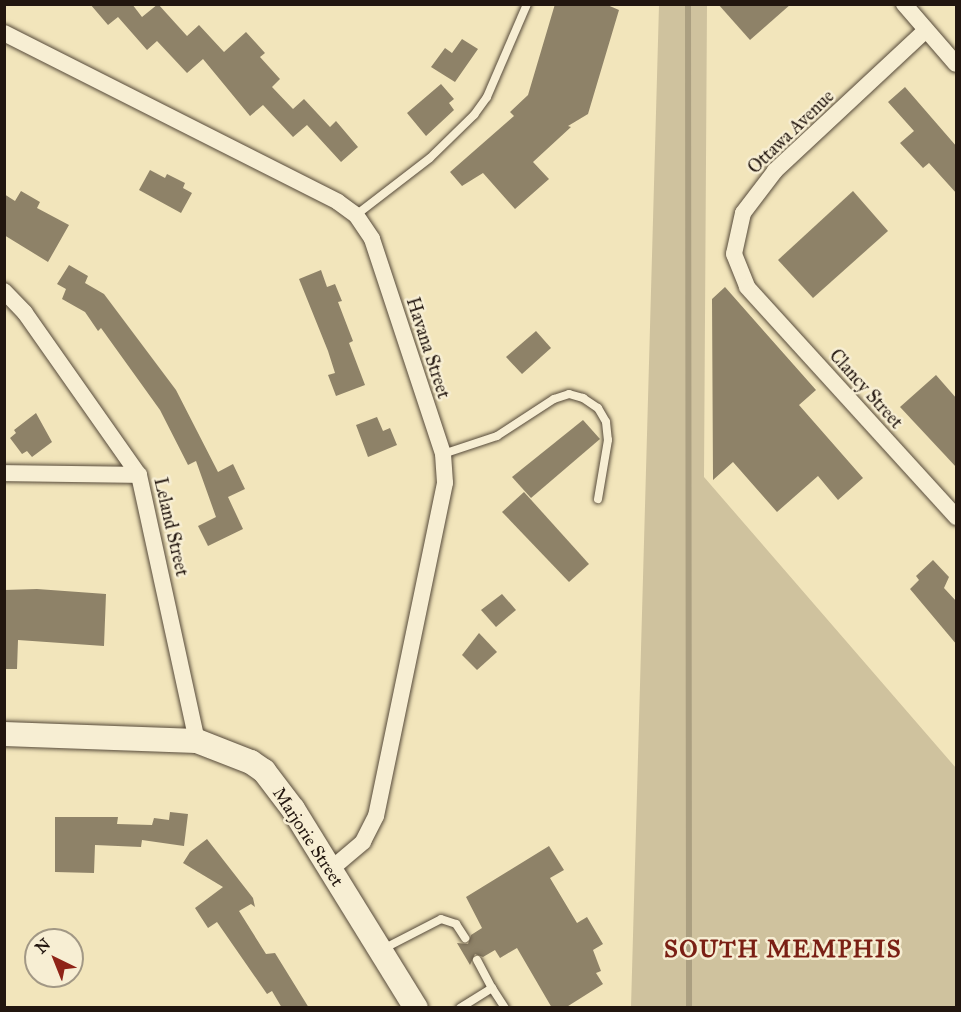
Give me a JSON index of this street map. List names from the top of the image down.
{
  "streets": {
    "street": [
      "Ottawa Avenue",
      "Havana Street",
      "Clancy Street",
      "Leland Street",
      "Marjorie Street"
    ]
  },
  "crossings": [
    ["Ottawa Avenue", "Clancy Street"],
    ["Havana Street", "Marjorie Street"],
    ["Leland Street", "Marjorie Street"]
  ],
  "districts": ["SOUTH MEMPHIS"],
  "north": "top left"
}
